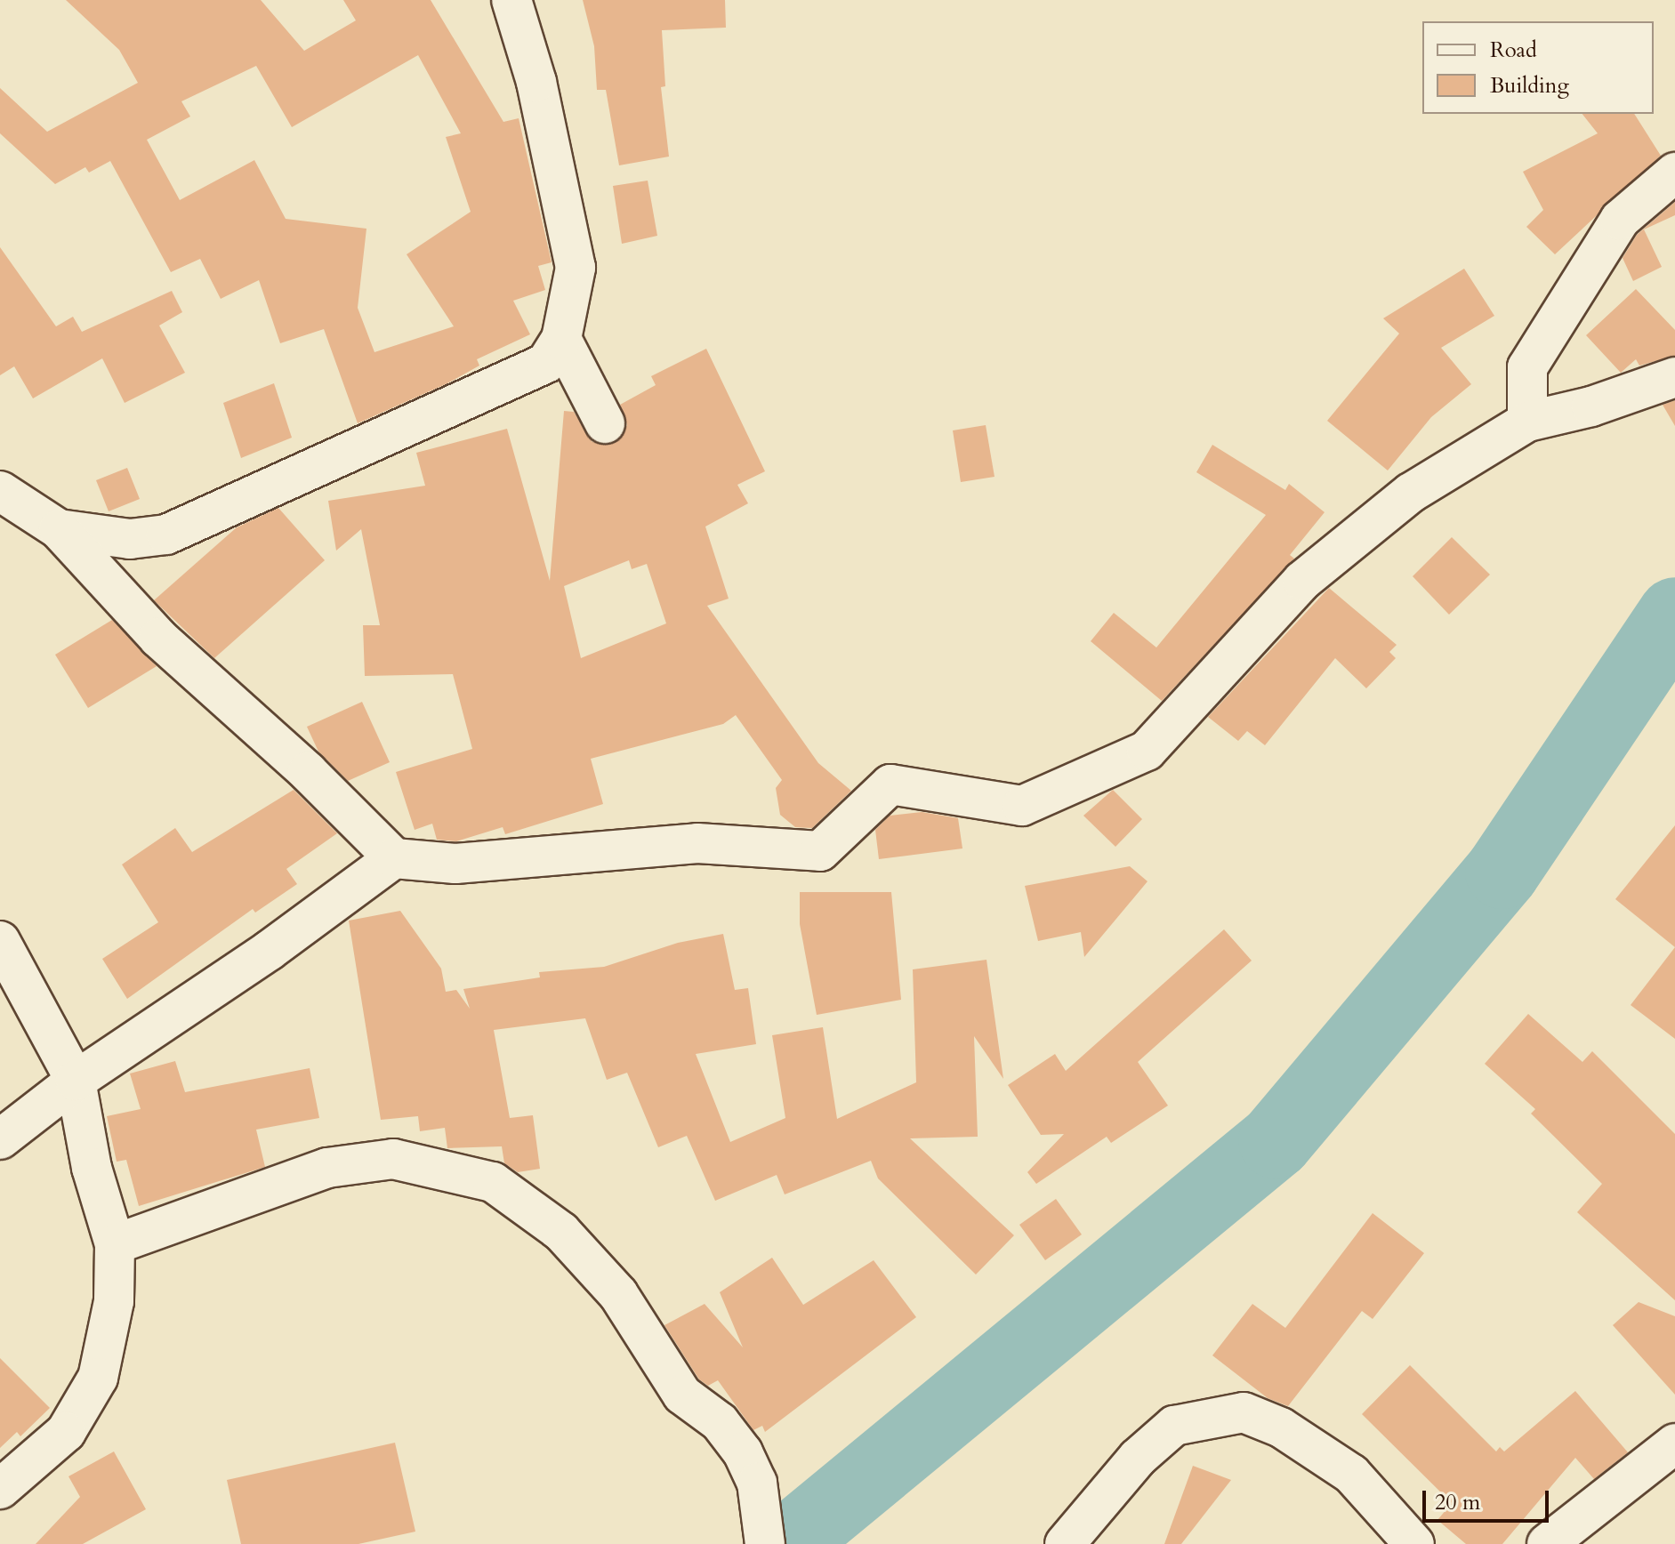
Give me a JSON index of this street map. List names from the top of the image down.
{
  "legend": ["Road", "Building"],
  "scale_bar": "20 m"
}
